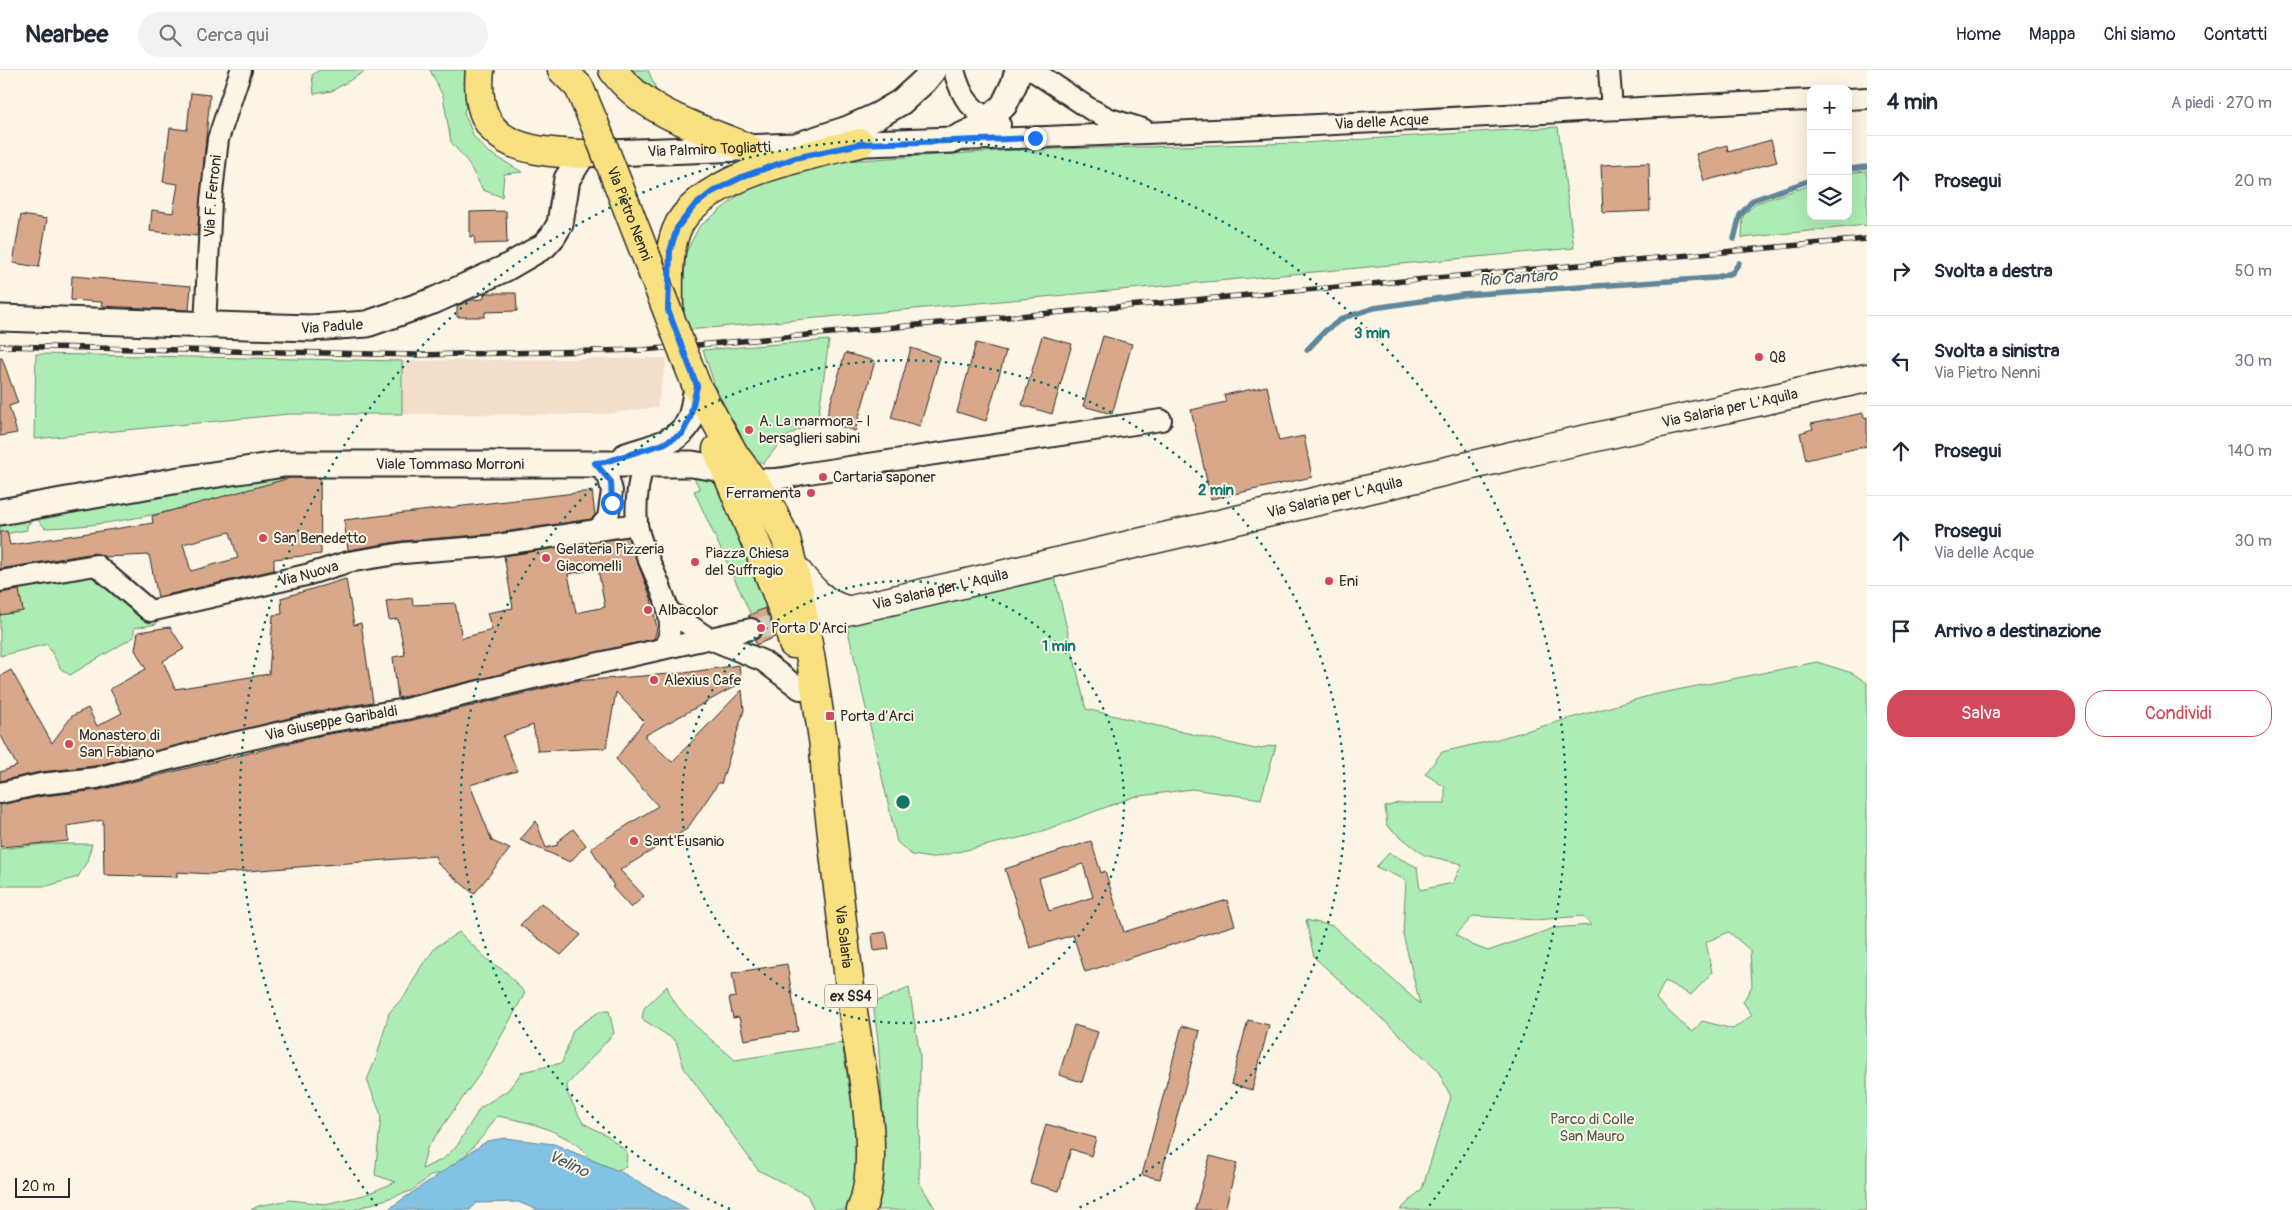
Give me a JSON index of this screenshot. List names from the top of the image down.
{
  "streets": {
    "main road": [
      "Via Pietro Nenni",
      "Via Salaria per L'Aquila",
      "Via Salaria",
      "ex SS4"
    ],
    "street": [
      "Via delle Acque",
      "Via Palmiro Togliatti",
      "Via F. Ferroni",
      "Via Padule",
      "Viale Tommaso Morroni",
      "Via Nuova",
      "Via Giuseppe Garibaldi"
    ]
  },
  "crossings": [
    ["Via Palmiro Togliatti", "Via Padule"],
    ["Via F. Ferroni", "Via Padule"],
    ["Via Salaria per L'Aquila", "Via Giuseppe Garibaldi"],
    ["Via Salaria per L'Aquila", "Via Salaria"],
    ["Via Giuseppe Garibaldi", "Via Salaria"]
  ],
  "water": ["Rio Cantaro", "Velino"],
  "parks": ["Parco di Colle San Mauro"],
  "places": {
    "other": [
      "Q8",
      "A. La marmora - I bersaglieri sabini",
      "Cartaria saponer",
      "Ferramenta",
      "San Benedetto",
      "Gelateria Pizzeria Giacomelli",
      "Piazza Chiesa del Suffragio",
      "Eni",
      "Albacolor",
      "Porta D'Arci",
      "Alexius Cafe",
      "Monastero di San Fabiano",
      "Sant'Eusanio"
    ],
    "transit": ["Porta d'Arci"]
  },
  "scale_bar": "20 m",
  "page": {
    "header": "Nearbee",
    "search": "Cerca qui",
    "nav": [
      "Home",
      "Mappa",
      "Chi siamo",
      "Contatti"
    ],
    "heading": ["4 min", "A piedi · 270 m"],
    "map_buttons": ["+", "−"],
    "list": [
      ["Prosegui", "20 m"],
      ["Svolta a destra", "50 m"],
      ["Svolta a sinistra", "Via Pietro Nenni", "30 m"],
      ["Prosegui", "140 m"],
      ["Prosegui", "Via delle Acque", "30 m"],
      "Arrivo a destinazione"
    ],
    "buttons": ["Salva", "Condividi"],
    "scale": "20 m"
  },
  "rings": ["3 min", "2 min", "1 min"]
}
